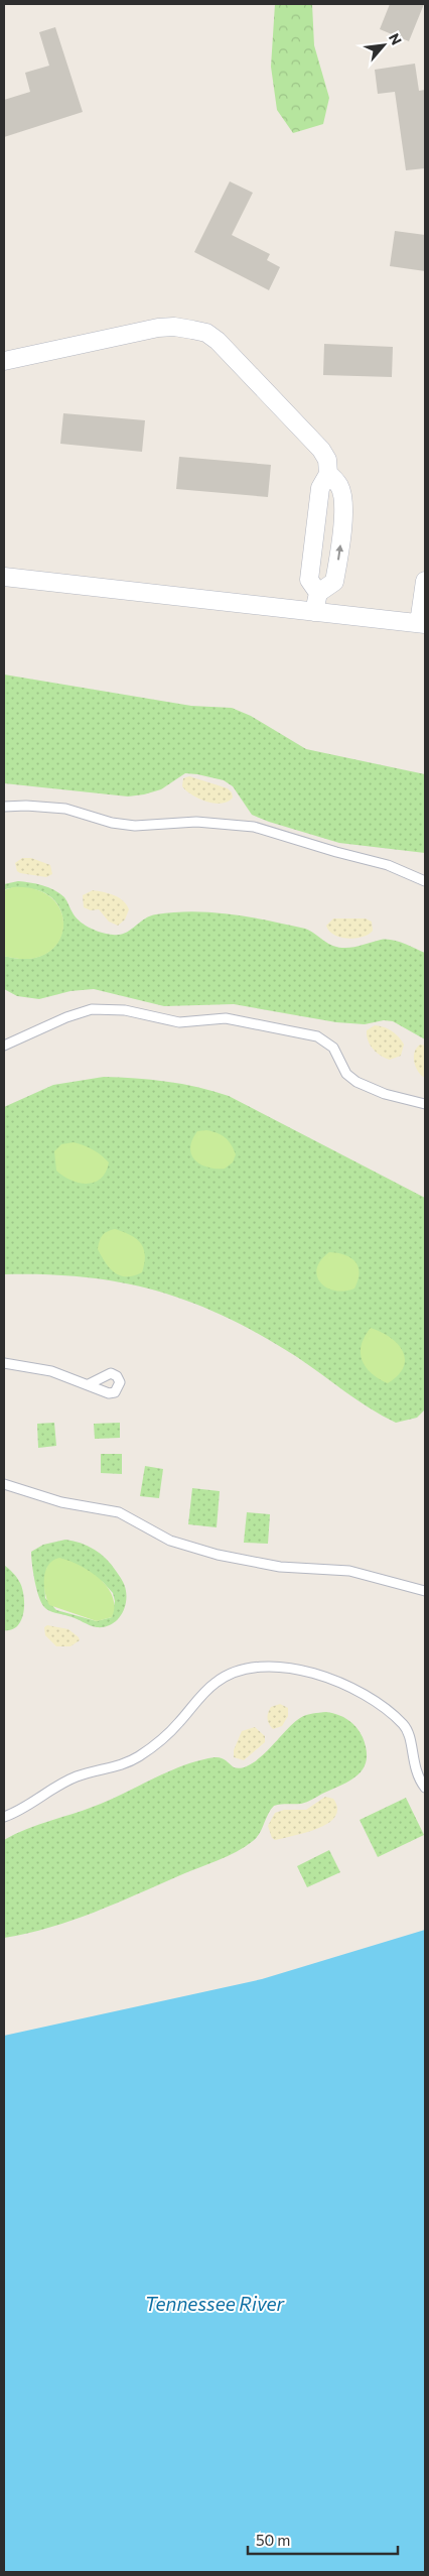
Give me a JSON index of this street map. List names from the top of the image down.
{
  "water": ["Tennessee River"],
  "scale_bar": "50 m",
  "north": "top right"
}
